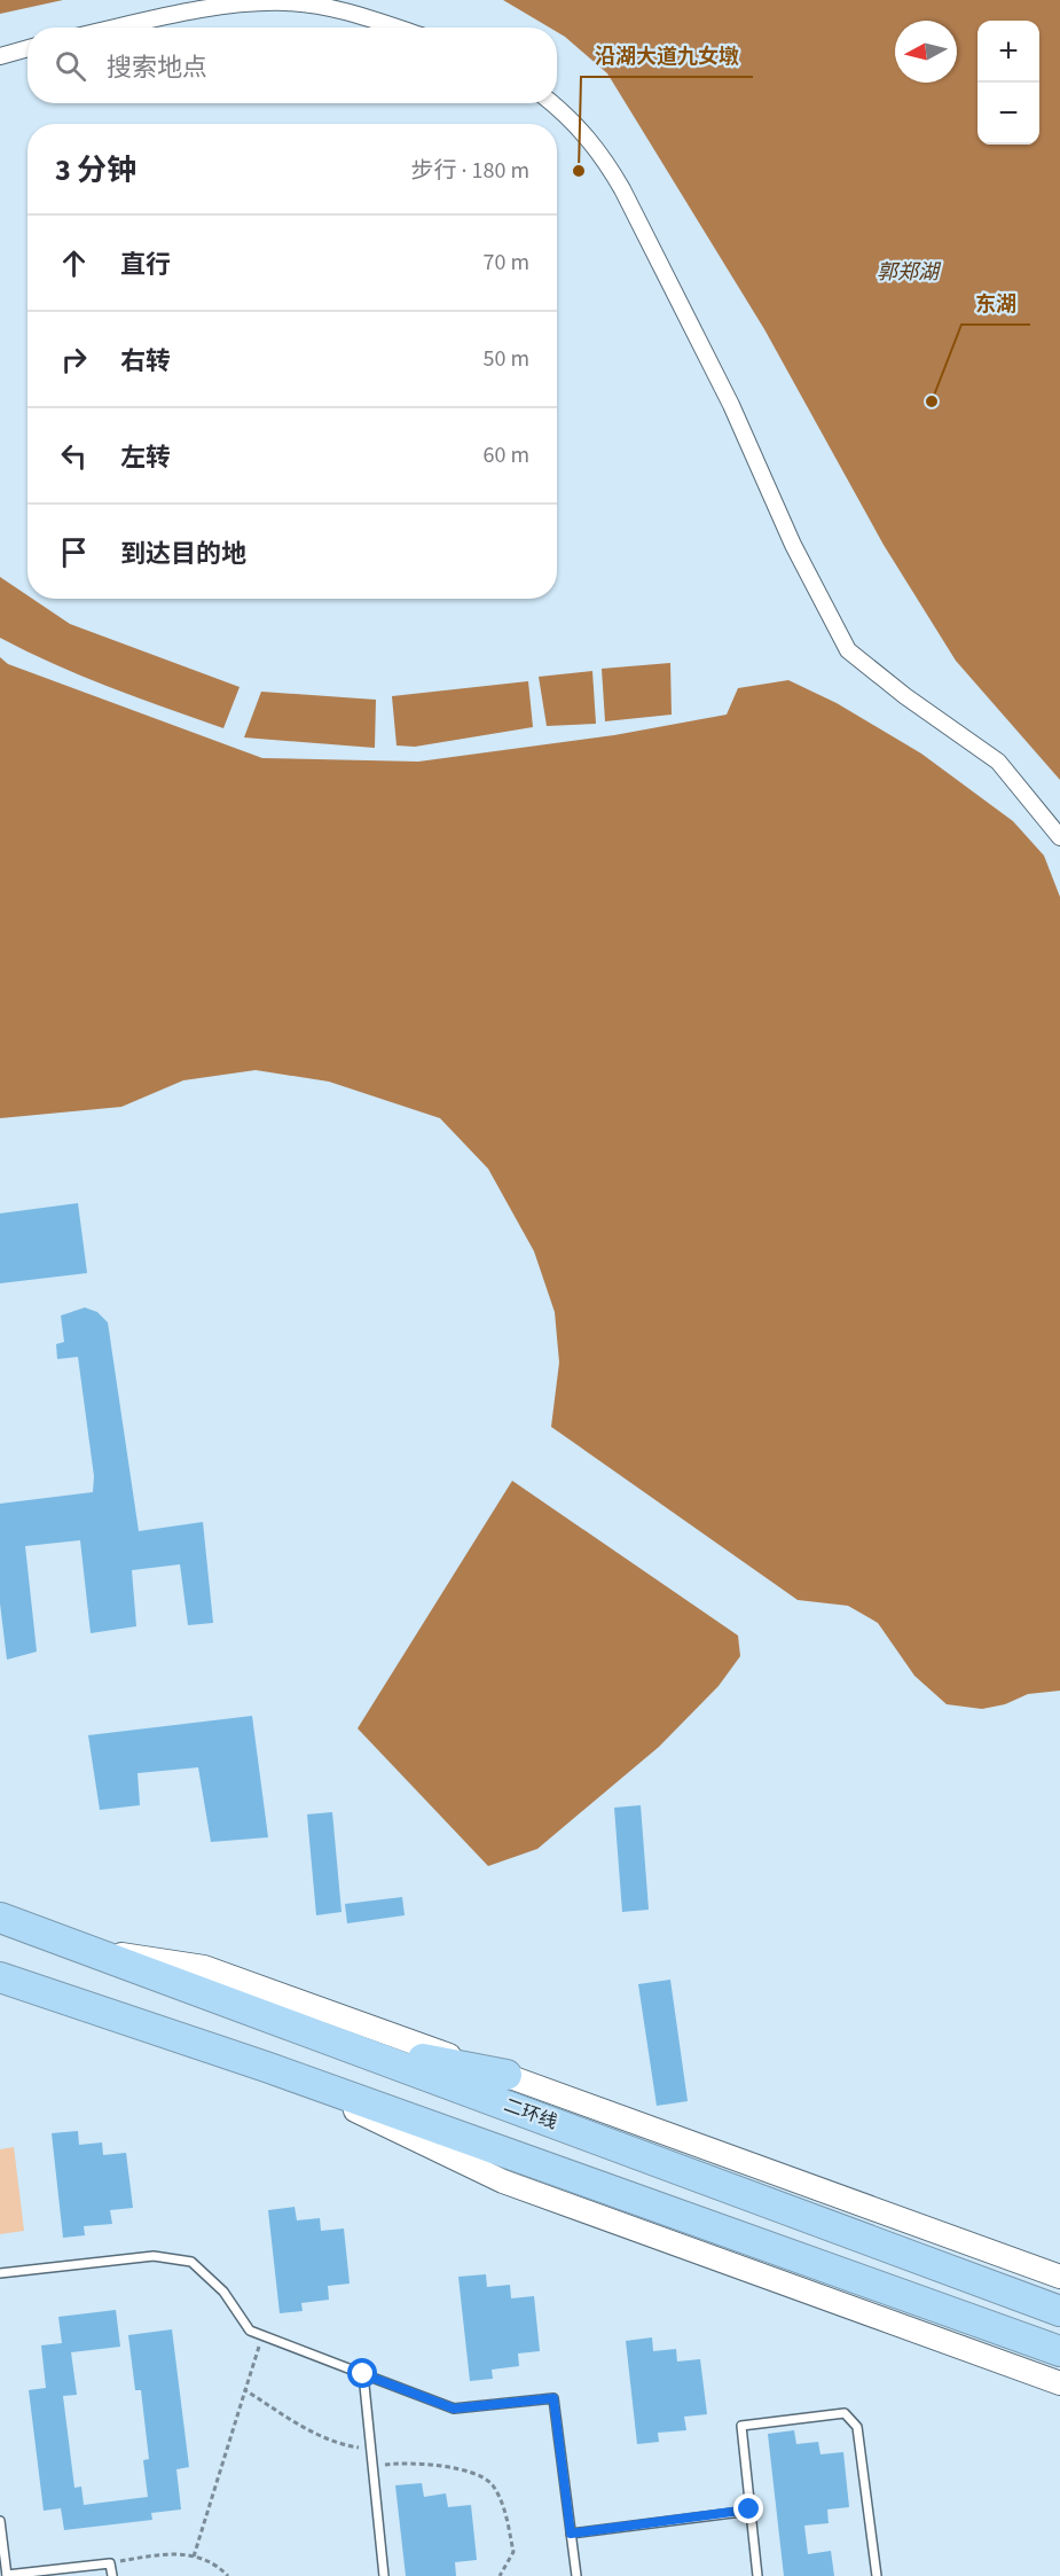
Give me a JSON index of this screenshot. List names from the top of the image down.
{
  "streets": {
    "highway": ["二环线"]
  },
  "water": ["郭郑湖"],
  "places": ["沿湖大道九女墩", "东湖"],
  "north": "left",
  "page": {
    "map_buttons": ["+", "−"],
    "search": "搜索地点",
    "heading": ["3 分钟", "步行 · 180 m"],
    "list": [
      ["直行", "70 m"],
      ["右转", "50 m"],
      ["左转", "60 m"],
      "到达目的地"
    ]
  }
}
